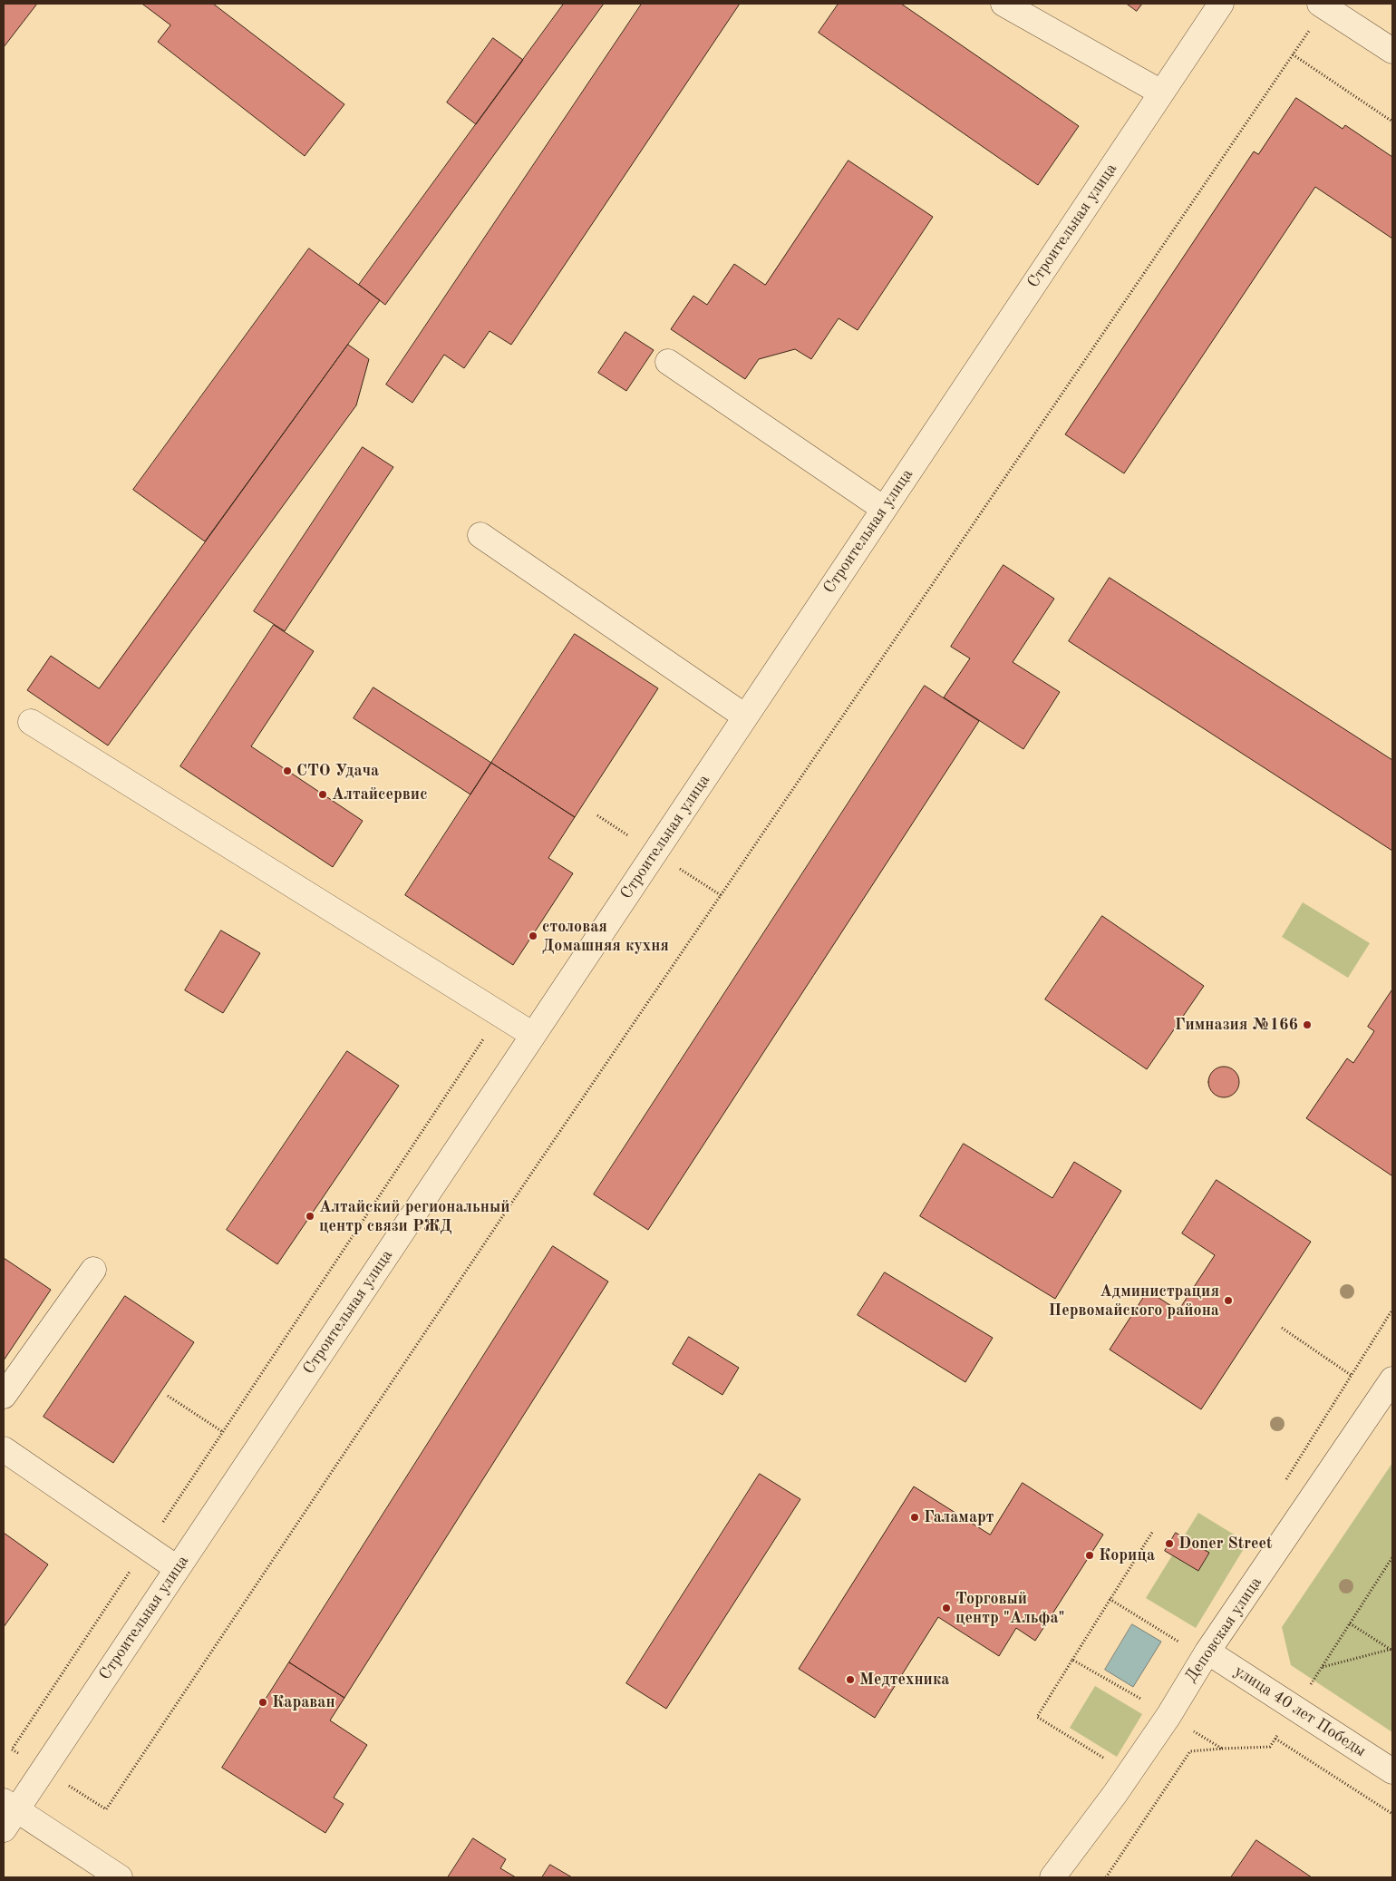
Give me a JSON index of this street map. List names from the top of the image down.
{
  "streets": {
    "street": ["Строительная улица", "Деповская улица", "улица 40 лет Победы"]
  },
  "crossings": [
    ["Деповская улица", "улица 40 лет Победы"]
  ],
  "places": [
    "СТО Удача",
    "Алтайсервис",
    "столовая Домашняя кухня",
    "Гимназия №166",
    "Алтайский региональный центр связи РЖД",
    "Администрация Первомайского района",
    "Галамарт",
    "Doner Street",
    "Корица",
    "Торговый центр \"Альфа\"",
    "Медтехника",
    "Караван"
  ]
}
